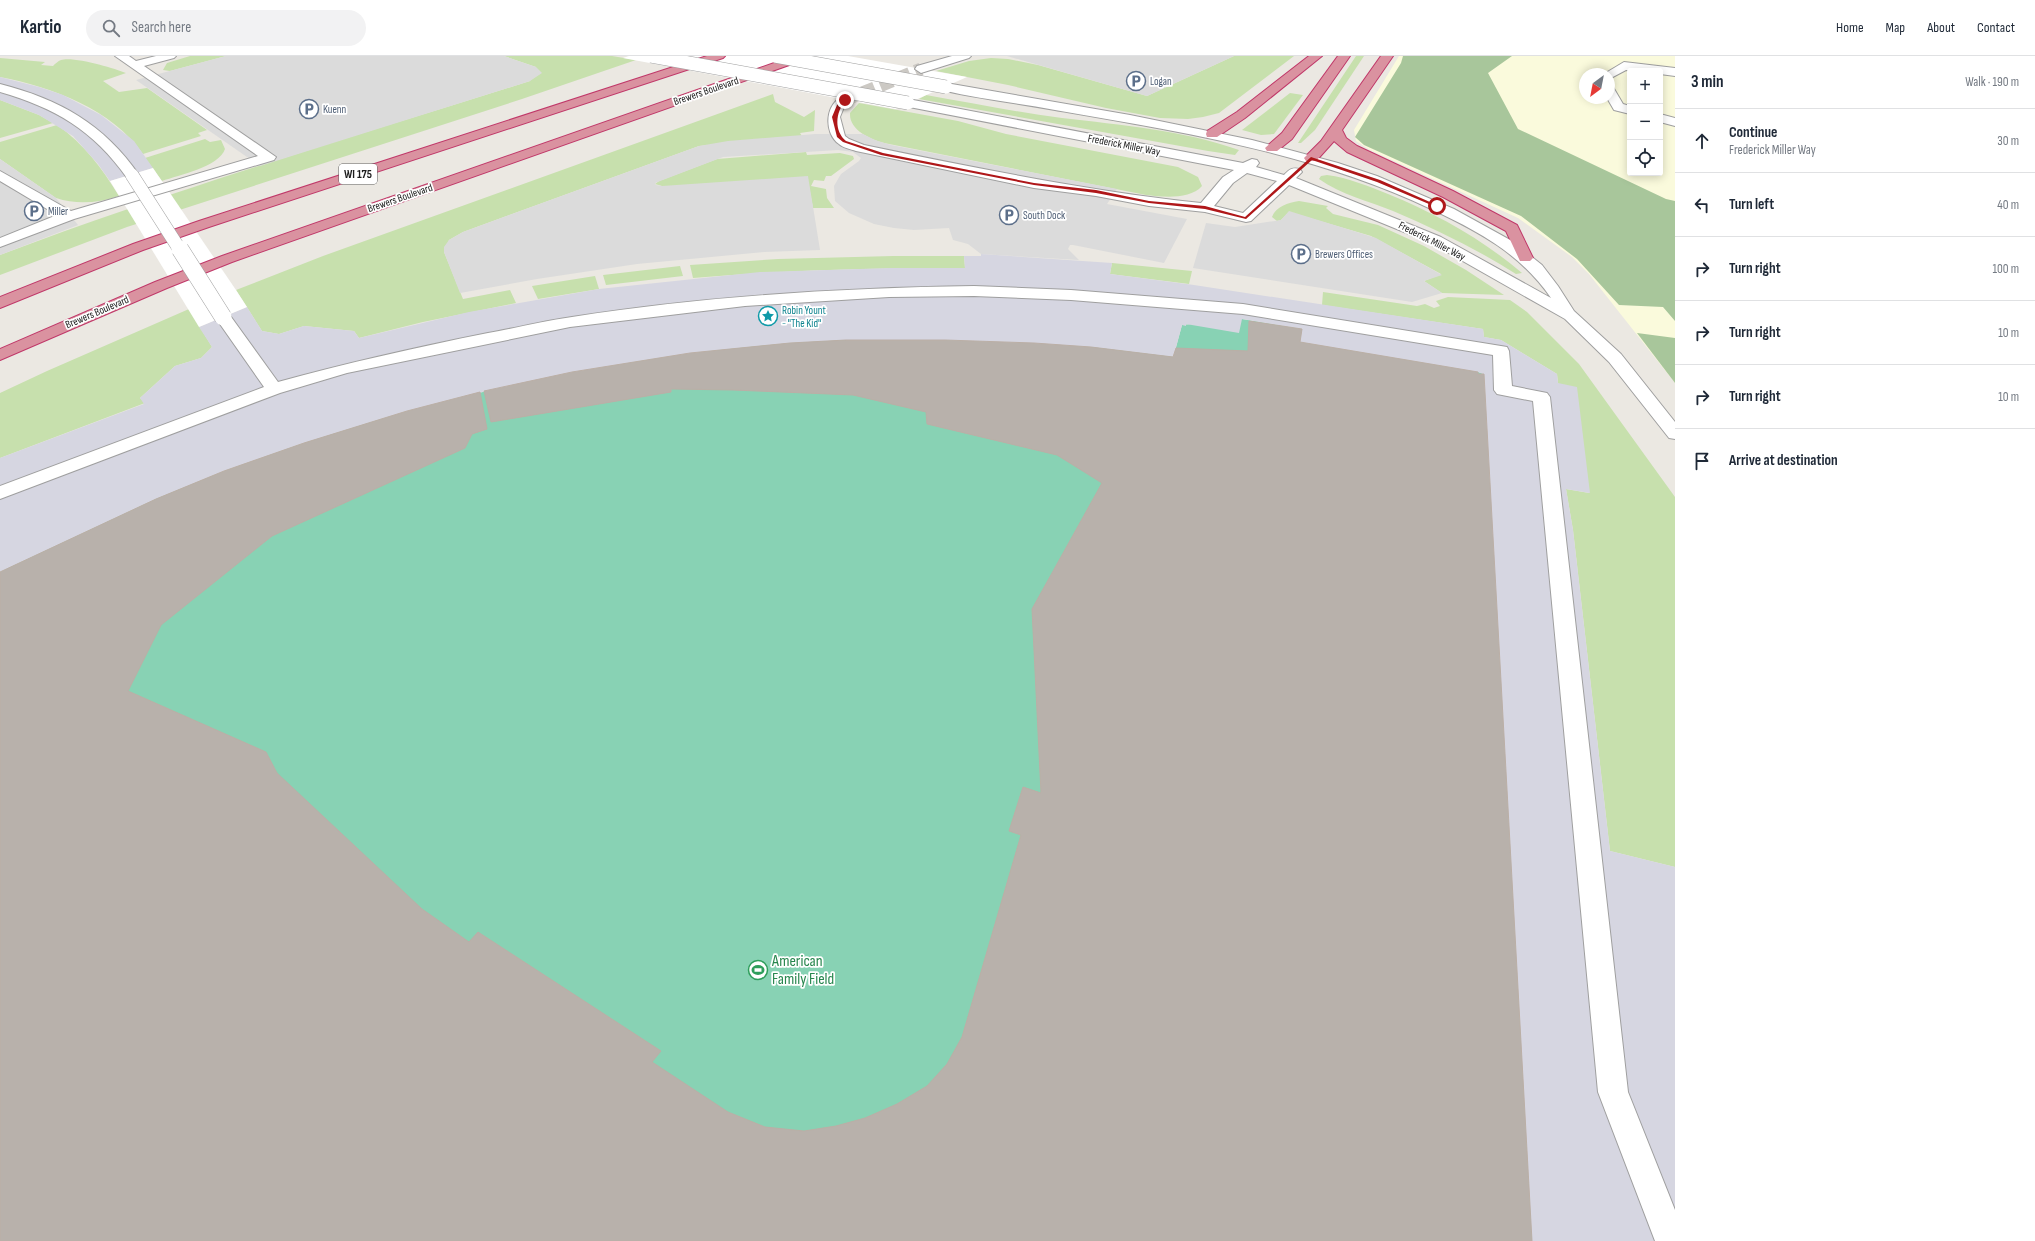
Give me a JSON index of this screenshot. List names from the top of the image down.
{
  "streets": {
    "highway": ["Brewers Boulevard", "WI 175"],
    "street": ["Frederick Miller Way"]
  },
  "places": {
    "parking": [
      "Logan",
      "Kuenn",
      "Miller",
      "South Dock",
      "Brewers Offices"
    ],
    "place": ["Robin Yount - \"The Kid\""],
    "sports": ["American Family Field"]
  },
  "north": "bottom left",
  "page": {
    "header": "Kartio",
    "search": "Search here",
    "nav": [
      "Home",
      "Map",
      "About",
      "Contact"
    ],
    "heading": ["3 min", "Walk · 190 m"],
    "map_buttons": ["+", "−"],
    "list": [
      ["Continue", "Frederick Miller Way", "30 m"],
      ["Turn left", "40 m"],
      ["Turn right", "100 m"],
      ["Turn right", "10 m"],
      ["Turn right", "10 m"],
      "Arrive at destination"
    ]
  }
}
